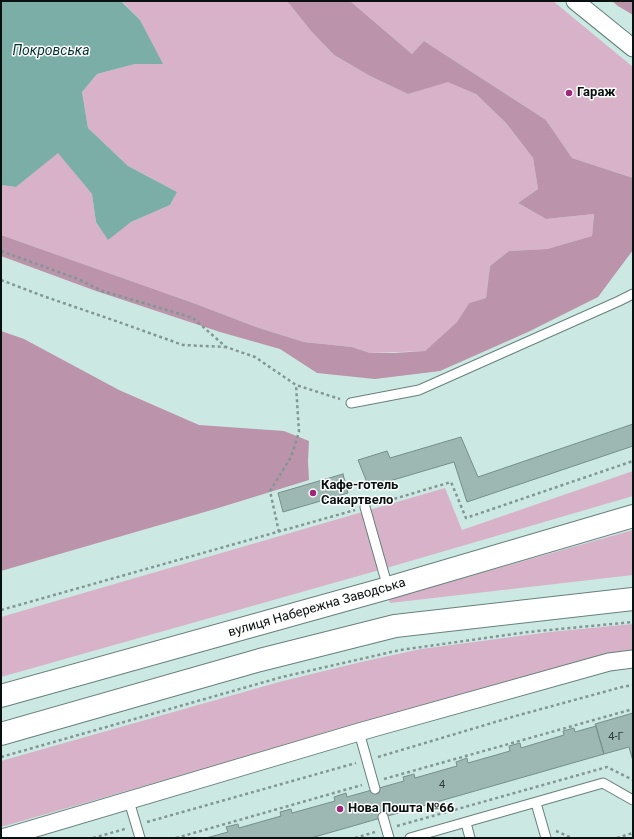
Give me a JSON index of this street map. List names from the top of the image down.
{
  "streets": {
    "main road": ["вулиця Набережна Заводська"]
  },
  "water": ["Покровська"],
  "places": ["Гараж", "Кафе-готель Сакартвело", "Нова Пошта №66"],
  "house_numbers": ["4-Г", "4"]
}
